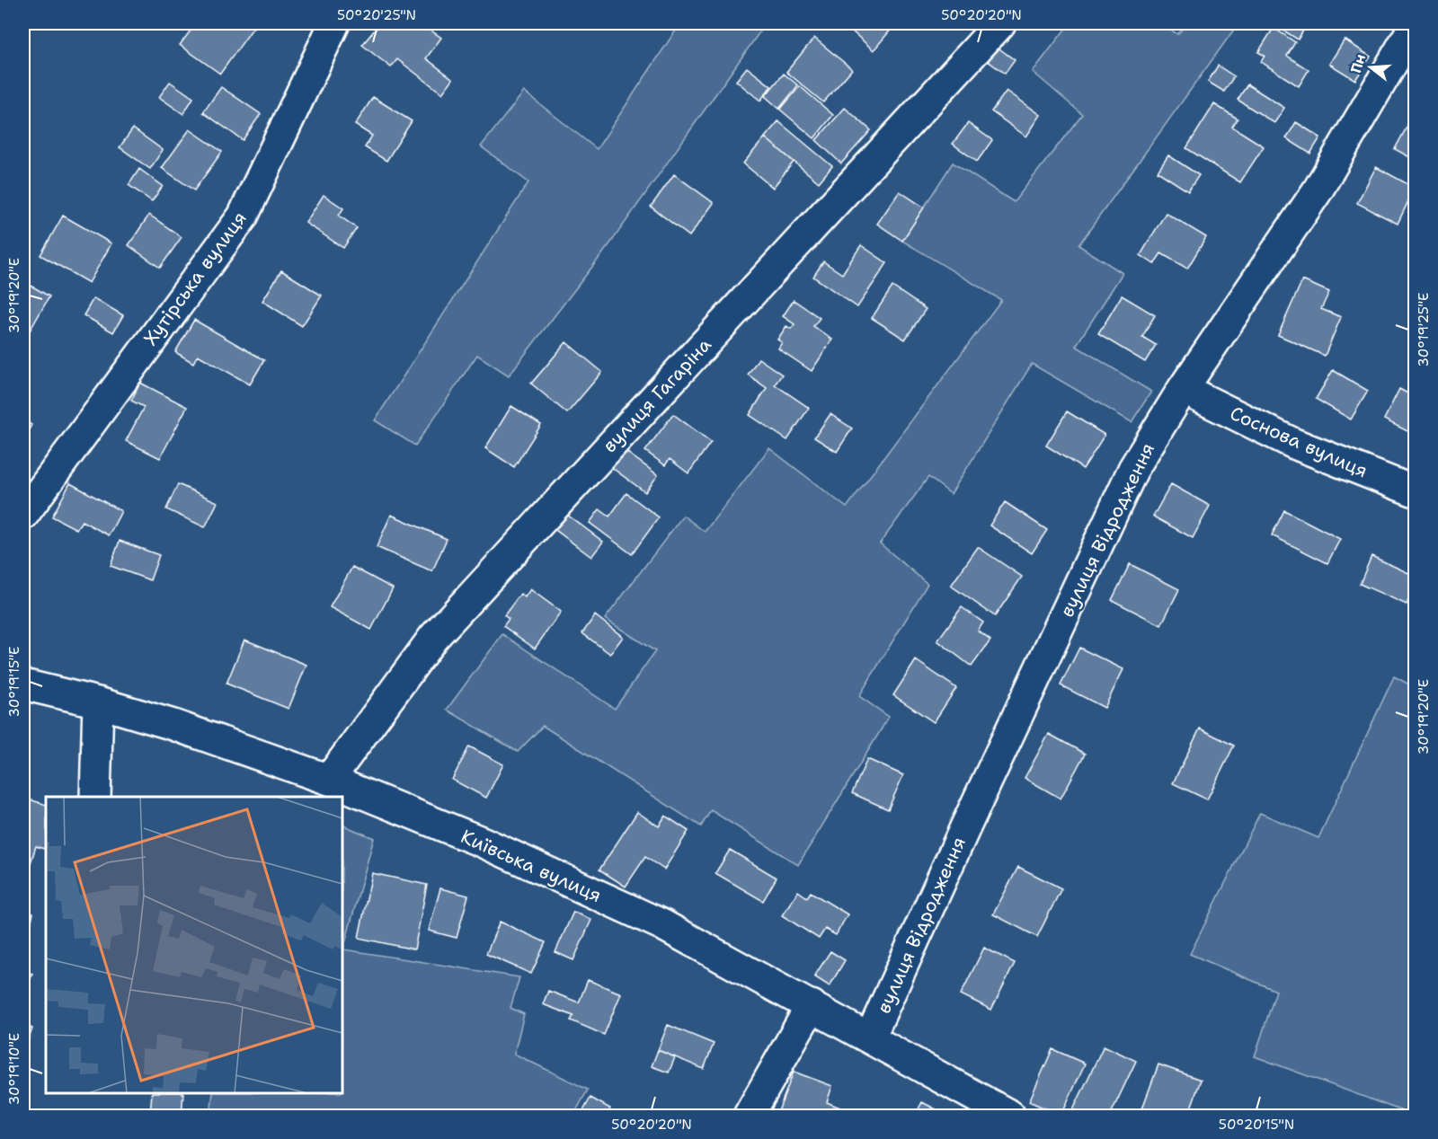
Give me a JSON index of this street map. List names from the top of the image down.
{
  "streets": {
    "street": [
      "Хутірська вулиця",
      "вулиця Гагаріна",
      "Соснова вулиця",
      "вулиця Відродження",
      "Київська вулиця"
    ]
  },
  "crossings": [
    ["вулиця Гагаріна", "Київська вулиця"],
    ["Соснова вулиця", "вулиця Відродження"],
    ["вулиця Відродження", "Київська вулиця"]
  ],
  "north": "left",
  "coordinates": [
    "50°20'25\"N",
    "50°20'20\"N",
    "30°19'20\"E",
    "30°19'25\"E",
    "30°19'15\"E",
    "30°19'10\"E",
    "50°20'15\"N"
  ]
}
